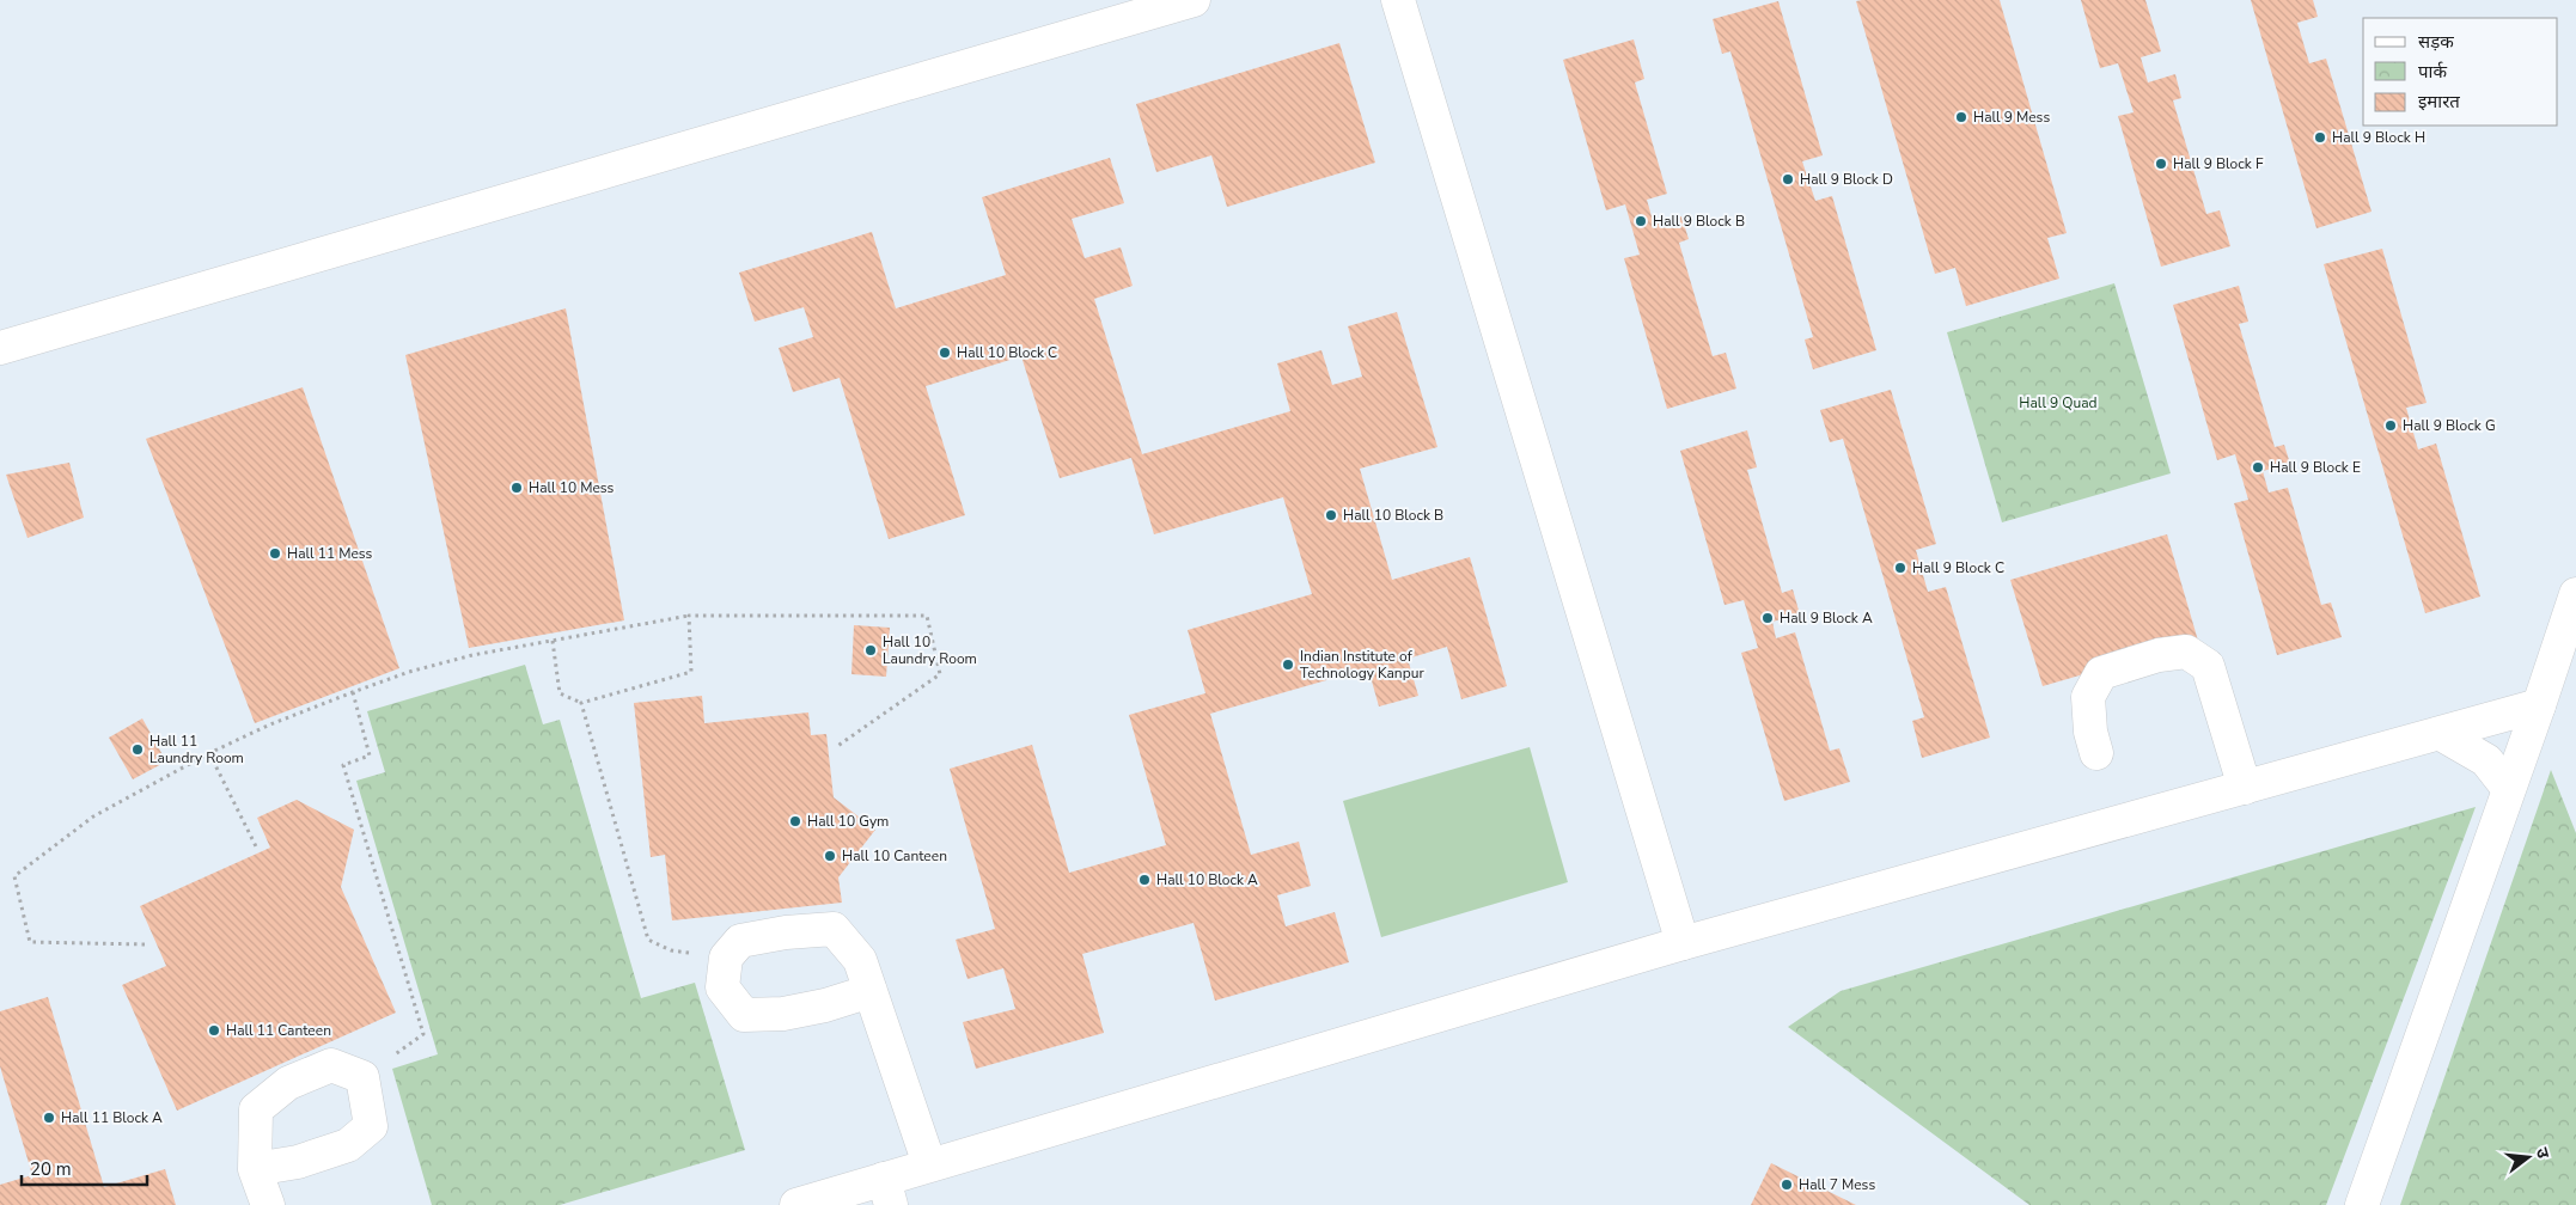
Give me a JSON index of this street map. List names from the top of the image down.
{
  "parks": ["Hall 9 Quad"],
  "places": [
    "Hall 9 Mess",
    "Hall 9 Block H",
    "Hall 9 Block F",
    "Hall 9 Block D",
    "Hall 9 Block B",
    "Hall 10 Block C",
    "Hall 9 Block G",
    "Hall 9 Block E",
    "Hall 10 Mess",
    "Hall 10 Block B",
    "Hall 11 Mess",
    "Hall 9 Block C",
    "Hall 9 Block A",
    "Hall 10 Laundry Room",
    "Indian Institute of Technology Kanpur",
    "Hall 11 Laundry Room",
    "Hall 10 Gym",
    "Hall 10 Canteen",
    "Hall 10 Block A",
    "Hall 11 Canteen",
    "Hall 11 Block A",
    "Hall 7 Mess"
  ],
  "legend": ["सड़क", "पार्क", "इमारत"],
  "scale_bar": "20 m",
  "north": "right"
}
